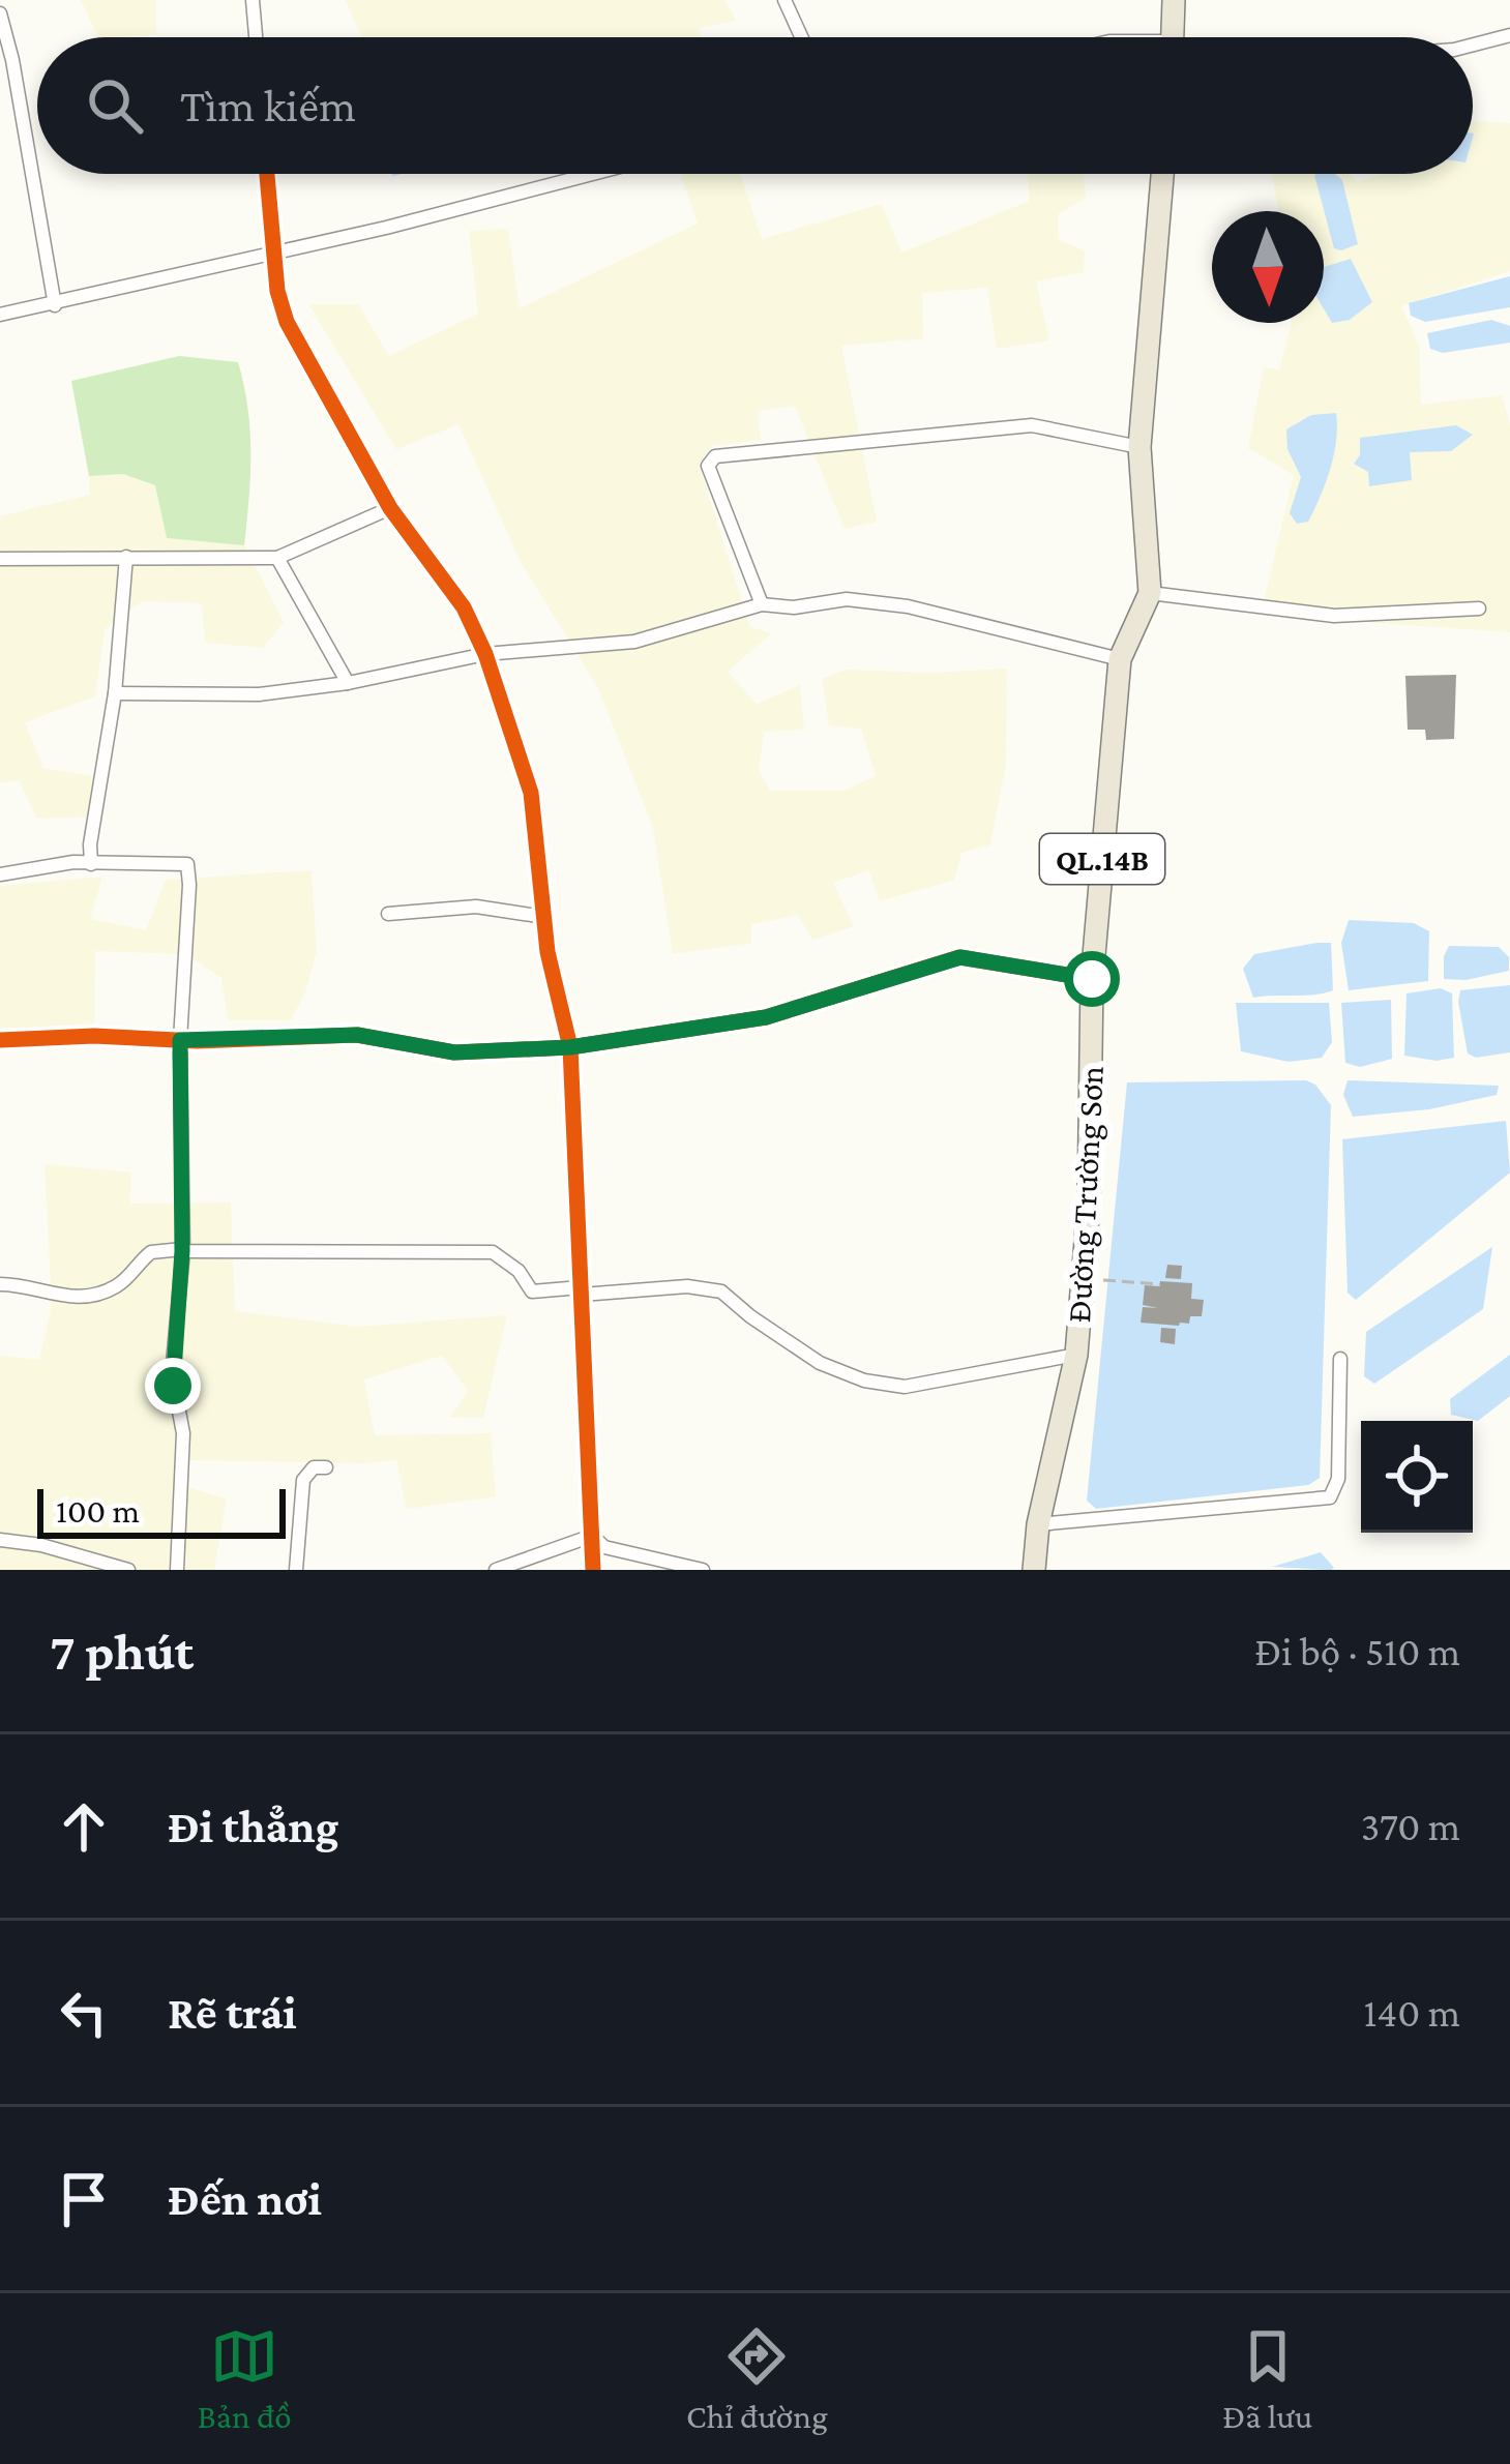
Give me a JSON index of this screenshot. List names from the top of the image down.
{
  "streets": {
    "highway": ["QL.14B", "Đường Trường Sơn"]
  },
  "scale_bar": "100 m",
  "north": "bottom",
  "page": {
    "search": "Tìm kiếm",
    "scale": "100 m",
    "heading": ["7 phút", "Đi bộ · 510 m"],
    "list": [
      ["Đi thẳng", "370 m"],
      ["Rẽ trái", "140 m"],
      "Đến nơi"
    ],
    "nav": ["Bản đồ", "Chỉ đường", "Đã lưu"]
  }
}
